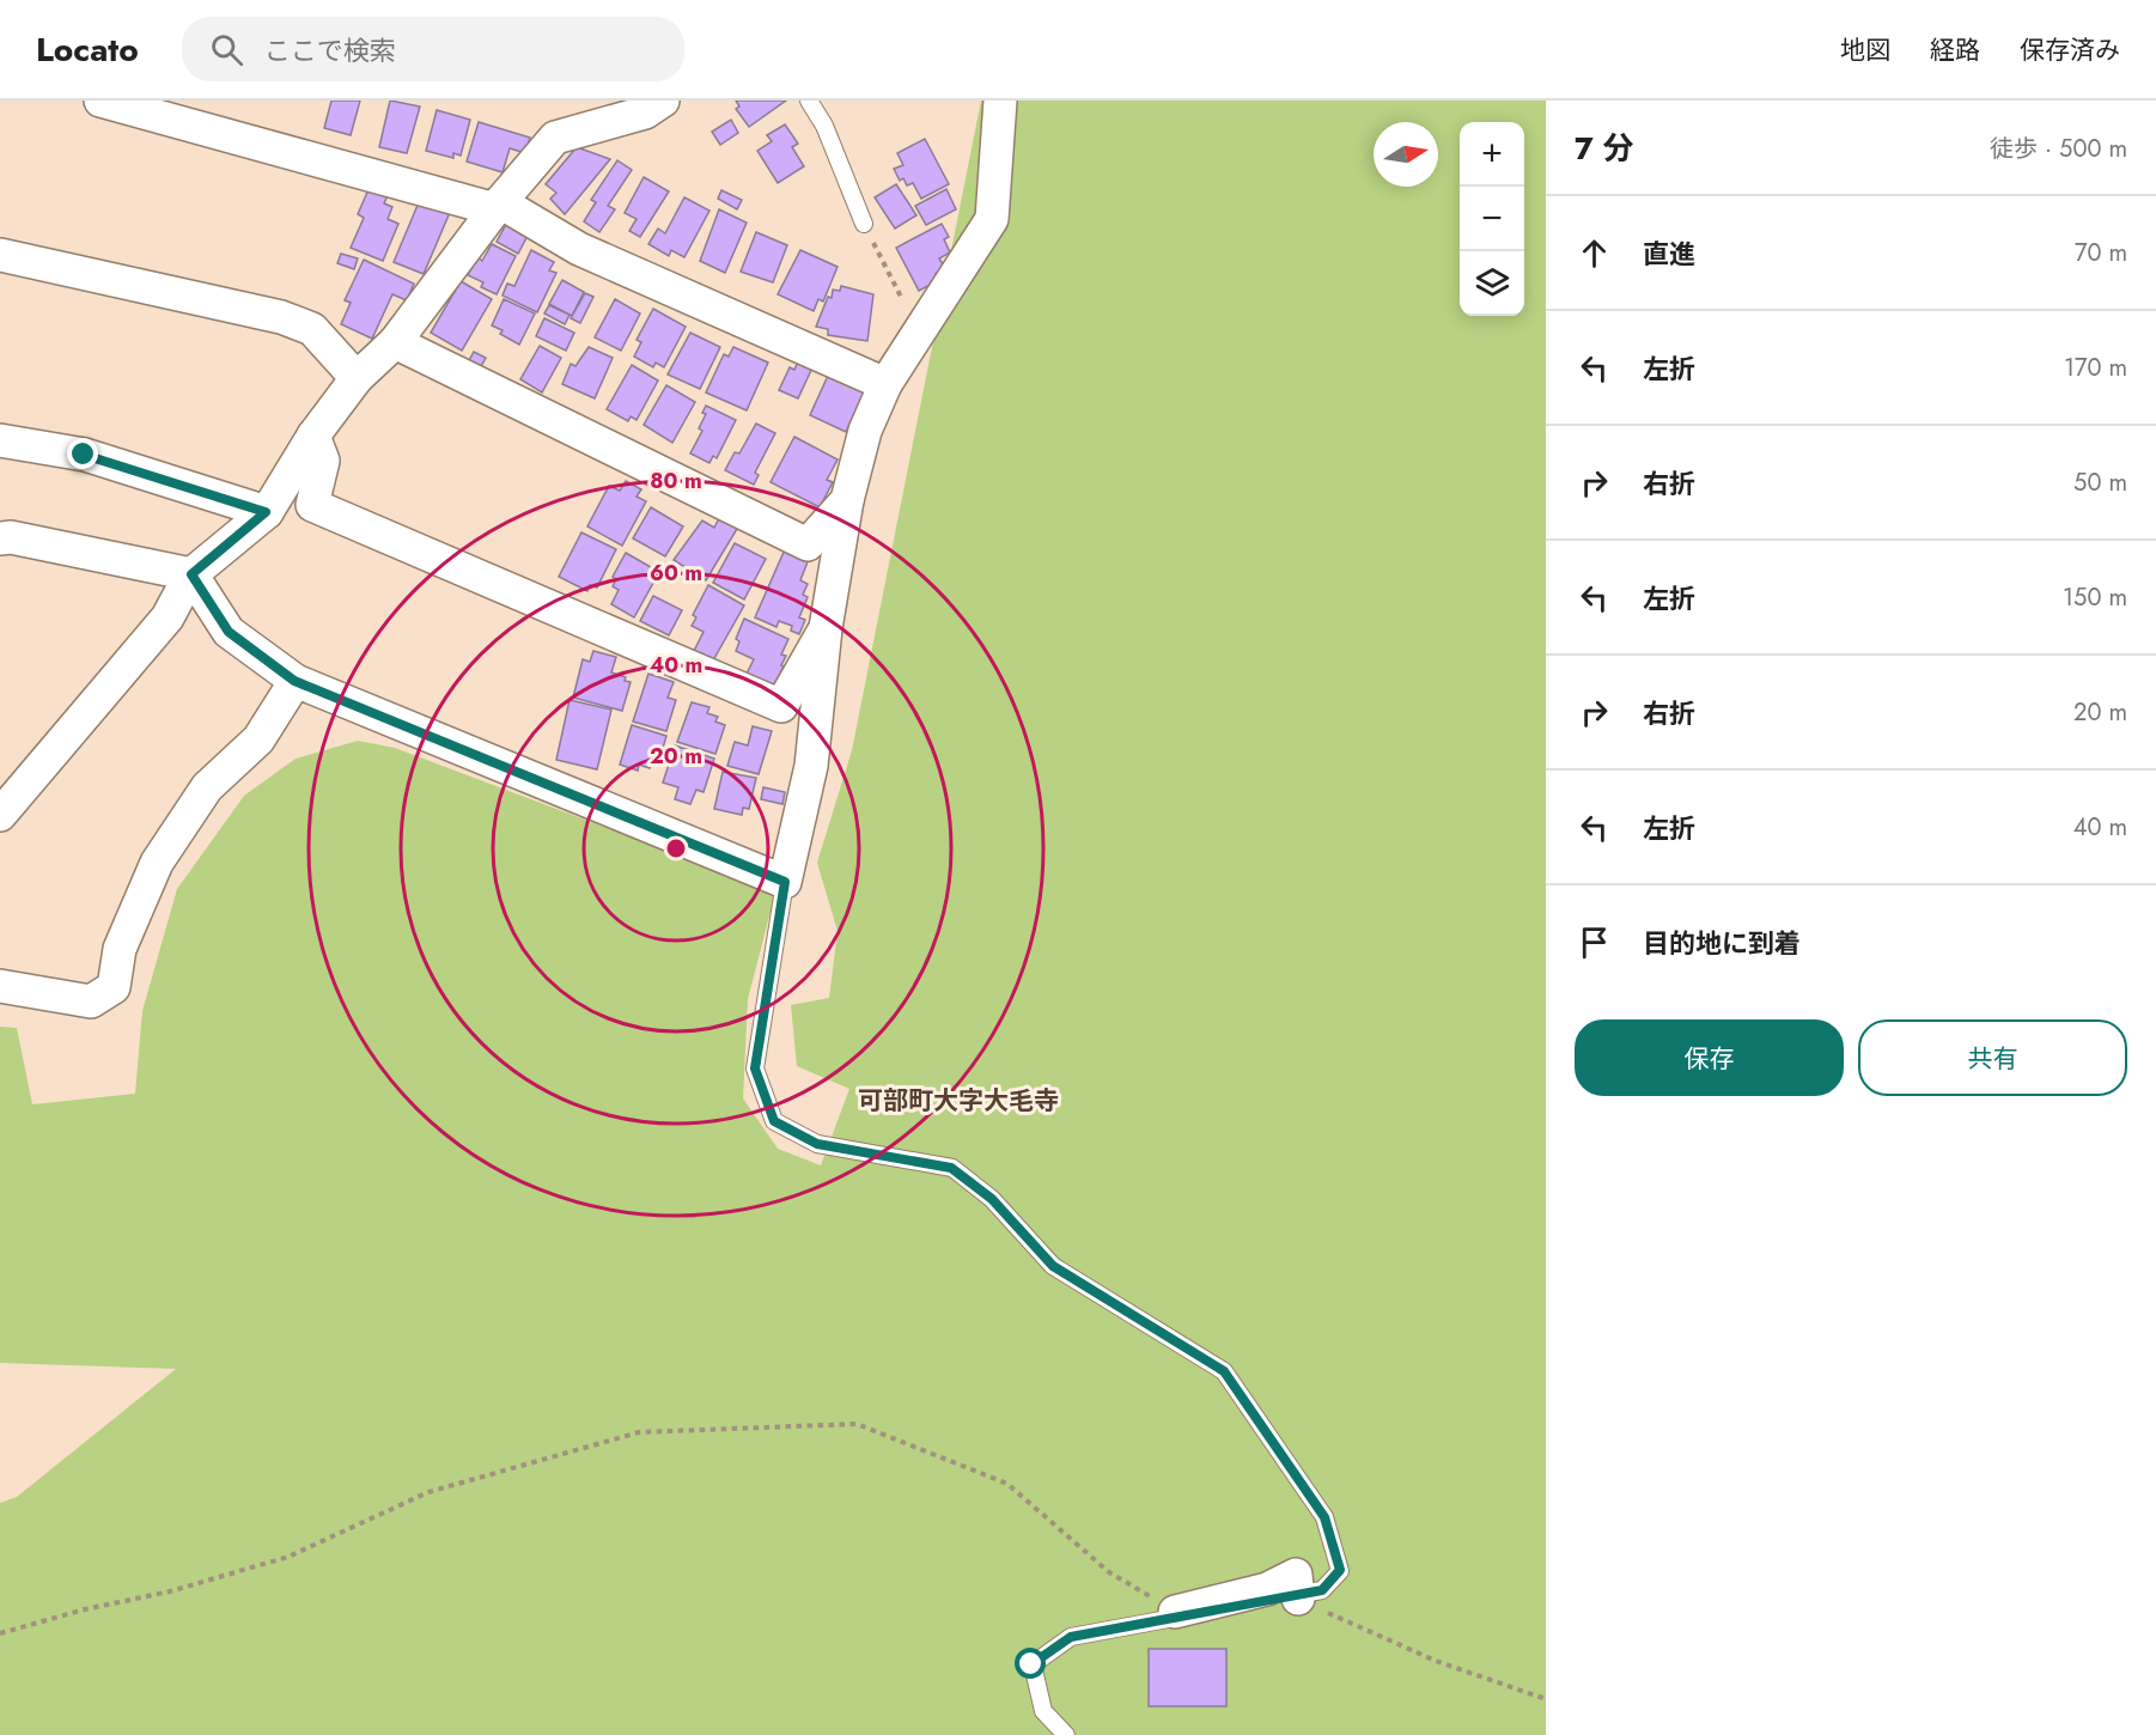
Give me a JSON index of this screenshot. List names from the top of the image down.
{
  "districts": ["可部町大字大毛寺"],
  "north": "right",
  "page": {
    "header": "Locato",
    "search": "ここで検索",
    "nav": ["地図", "経路", "保存済み"],
    "heading": ["7 分", "徒歩 · 500 m"],
    "map_buttons": ["+", "−"],
    "list": [
      ["直進", "70 m"],
      ["左折", "170 m"],
      ["右折", "50 m"],
      ["左折", "150 m"],
      ["右折", "20 m"],
      ["左折", "40 m"],
      "目的地に到着"
    ],
    "buttons": ["保存", "共有"]
  },
  "rings": [
    "80 m",
    "60 m",
    "40 m",
    "20 m"
  ]
}
